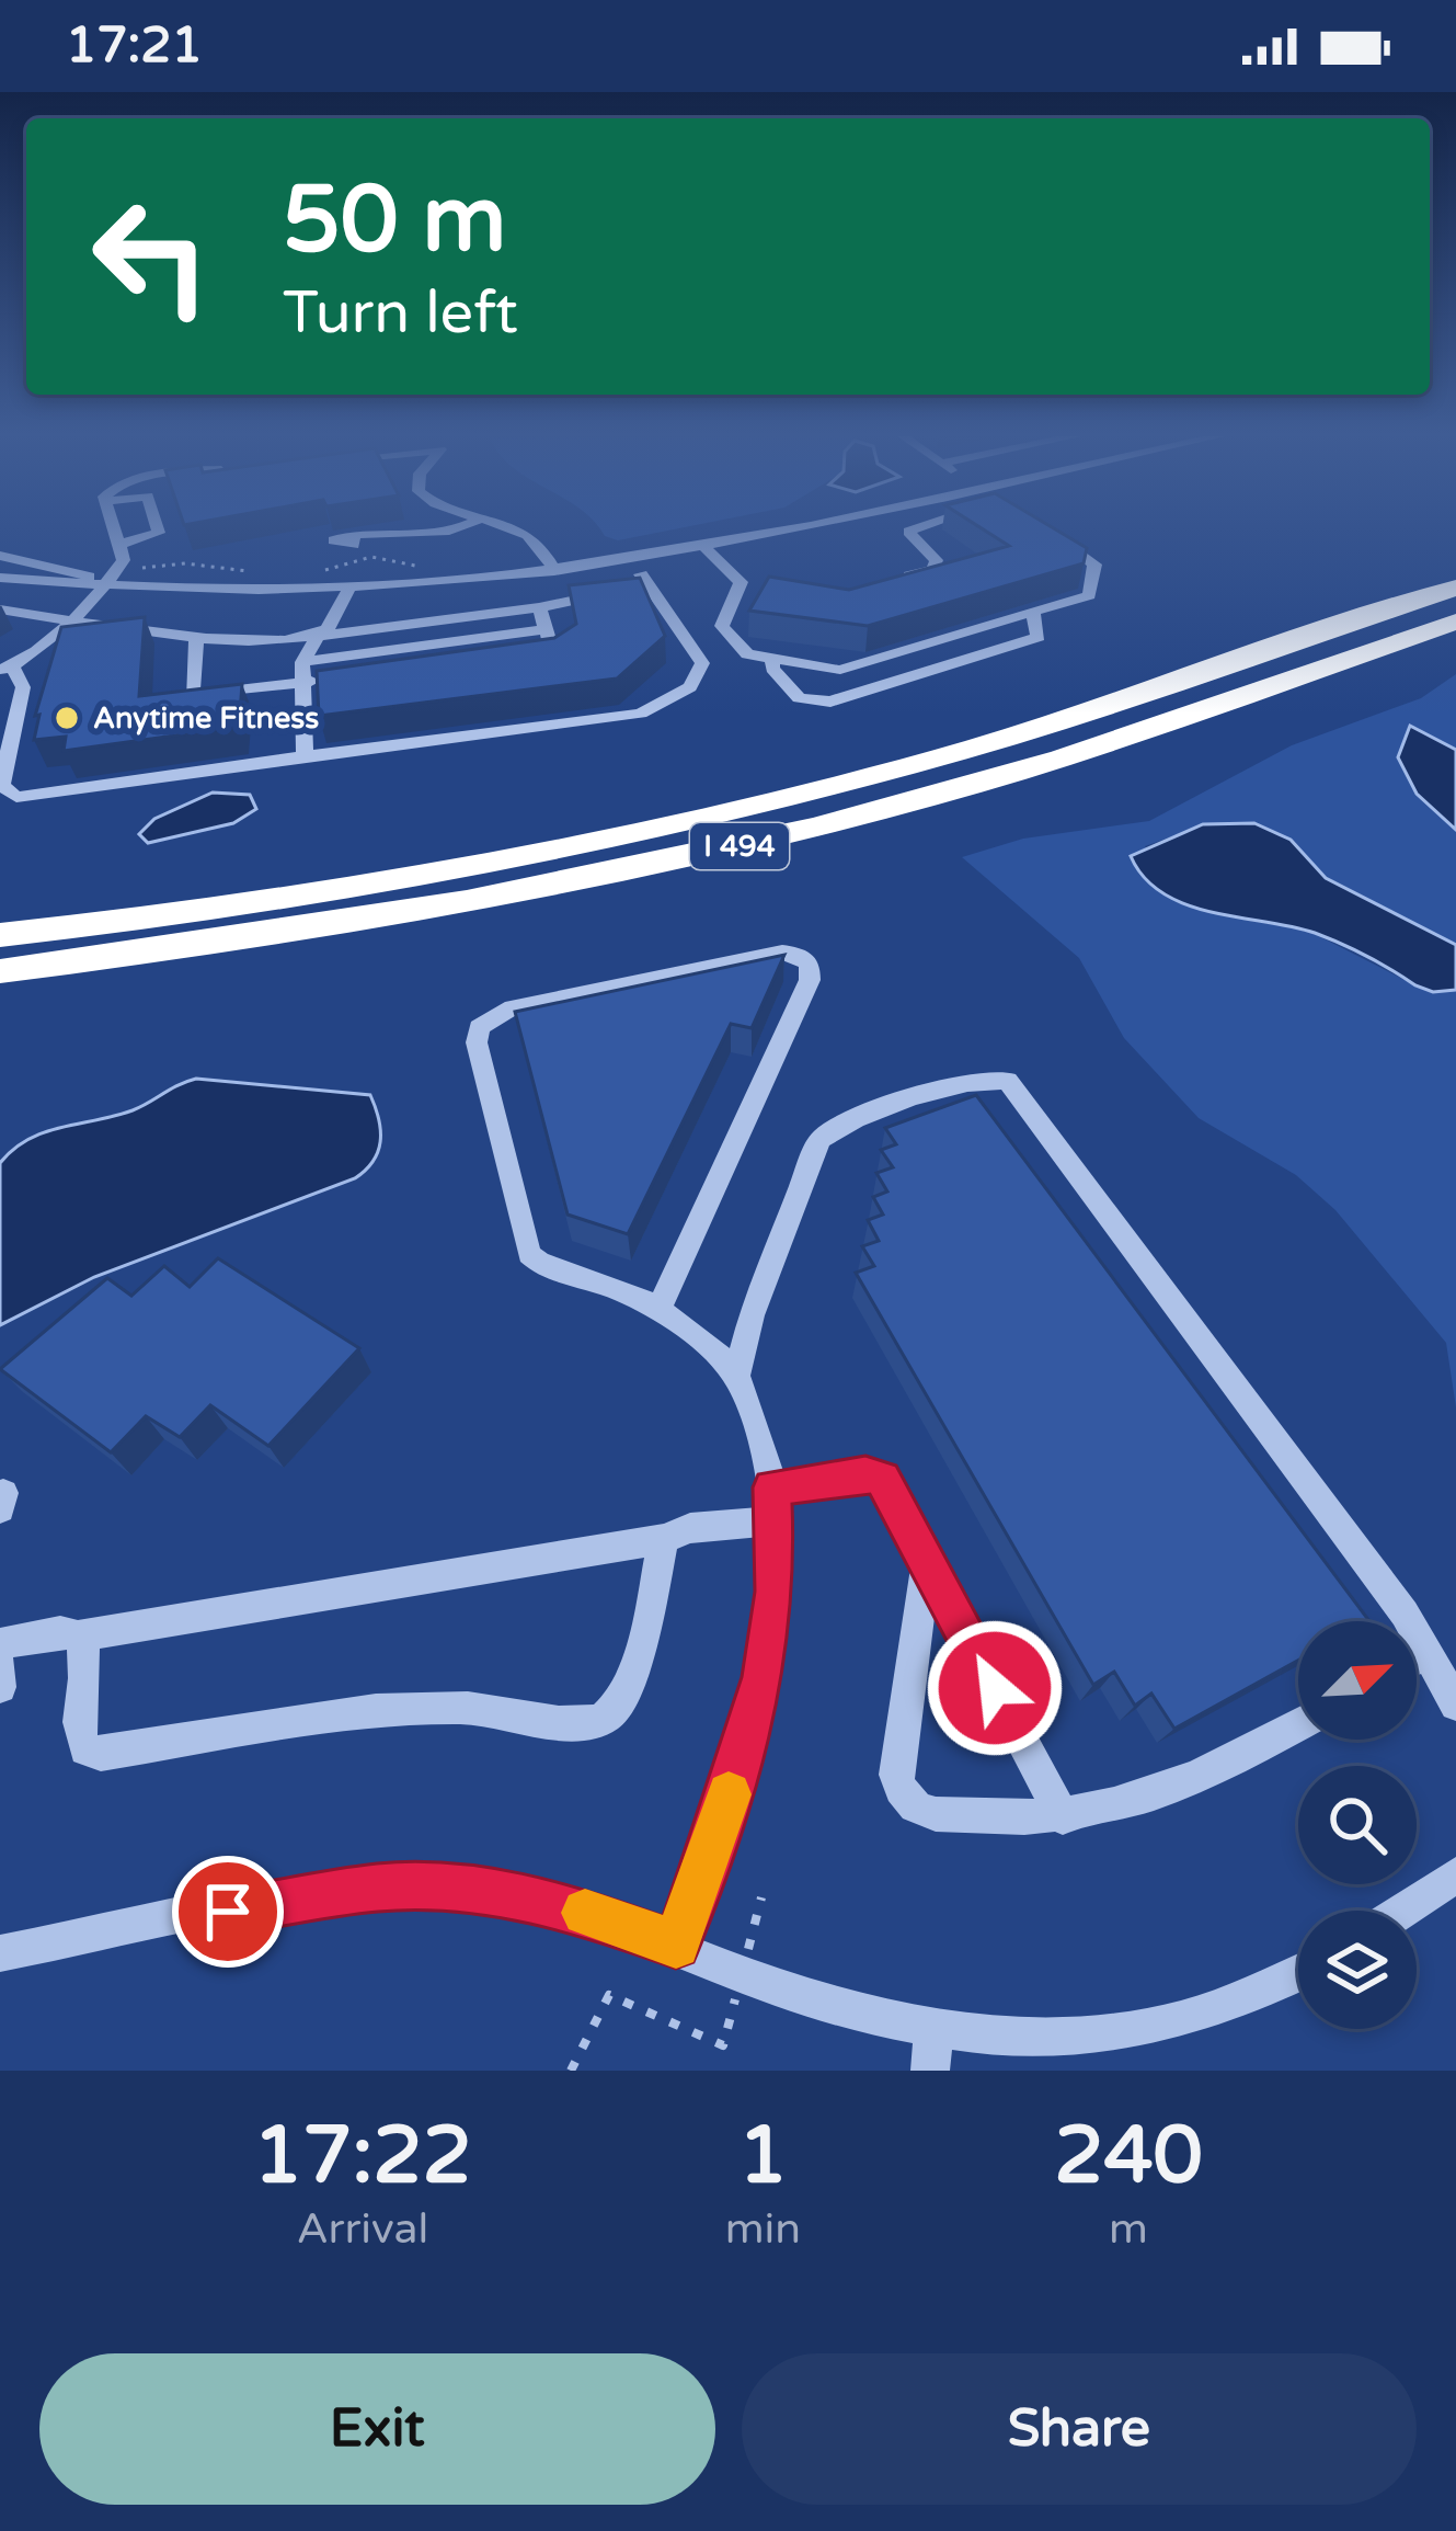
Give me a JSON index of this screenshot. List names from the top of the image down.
{
  "streets": {
    "highway": ["I 494"]
  },
  "places": ["Anytime Fitness"],
  "north": "top right",
  "page": {
    "status": "17:21",
    "turn": ["50 m", "Turn left"],
    "eta": [
      "17:22",
      "Arrival",
      "1",
      "min",
      "240",
      "m"
    ],
    "buttons": ["Exit", "Share"]
  }
}
